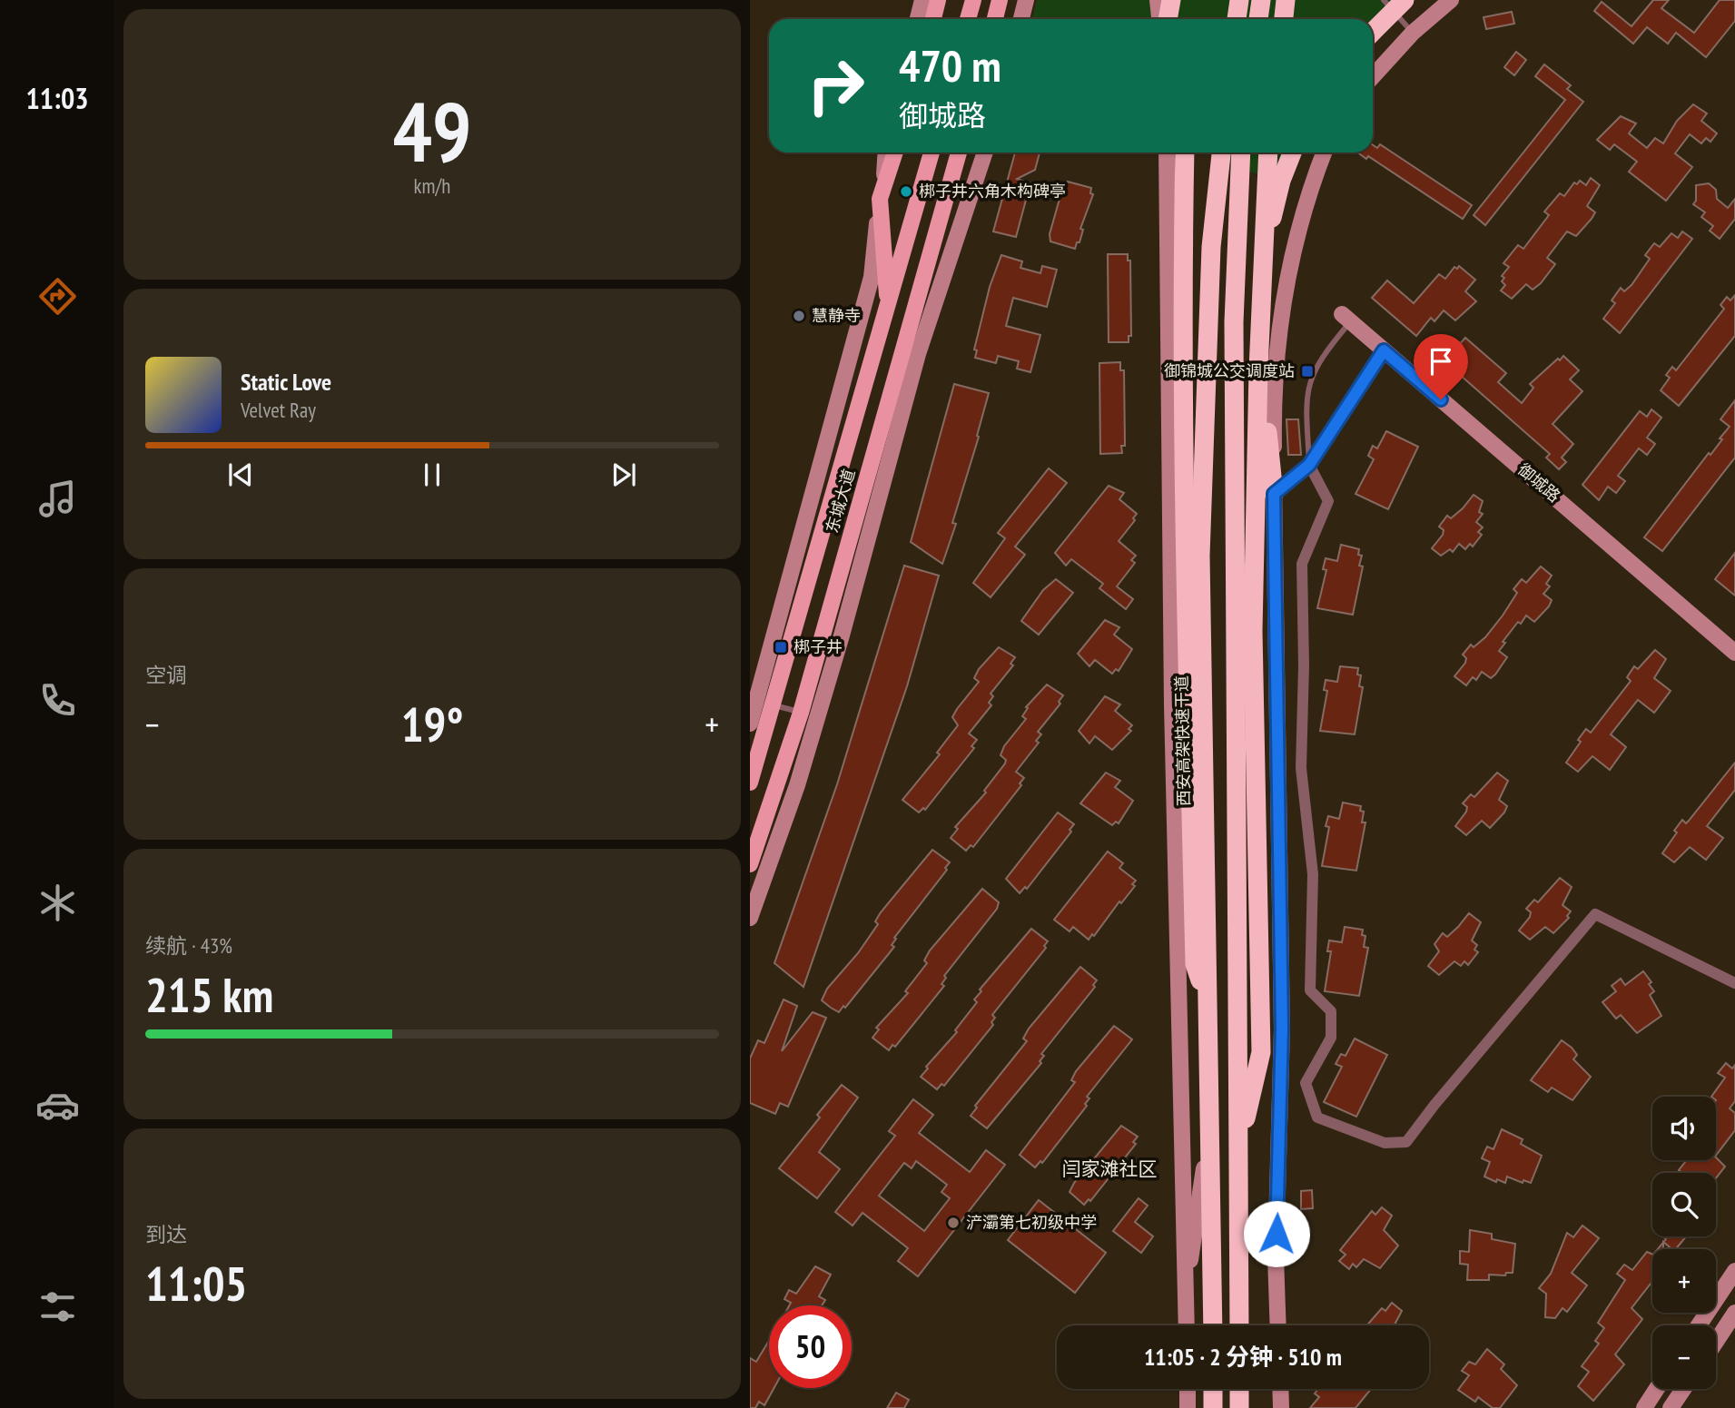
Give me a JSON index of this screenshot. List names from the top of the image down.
{
  "streets": {
    "highway": ["西安高架快速干道"],
    "main road": ["东城大道"],
    "street": ["御城路"]
  },
  "districts": ["闫家滩社区"],
  "places": {
    "other": ["梆子井六角木构碑亭", "慧静寺", "浐灞第七初级中学"],
    "transit": ["御锦城公交调度站", "梆子井"]
  },
  "page": {
    "tabs": "11:03",
    "tile": [
      ["49", "km/h"],
      "空调",
      ["续航 · 43%", "215 km"],
      ["到达", "11:05"]
    ],
    "turn": ["470 m", "御城路"],
    "song": ["Static Love", "Velvet Ray"],
    "heat": ["−", "19°", "+"],
    "map_buttons": ["+", "−"],
    "limit": "50",
    "trip": "11:05 · 2 分钟 · 510 m"
  }
}
